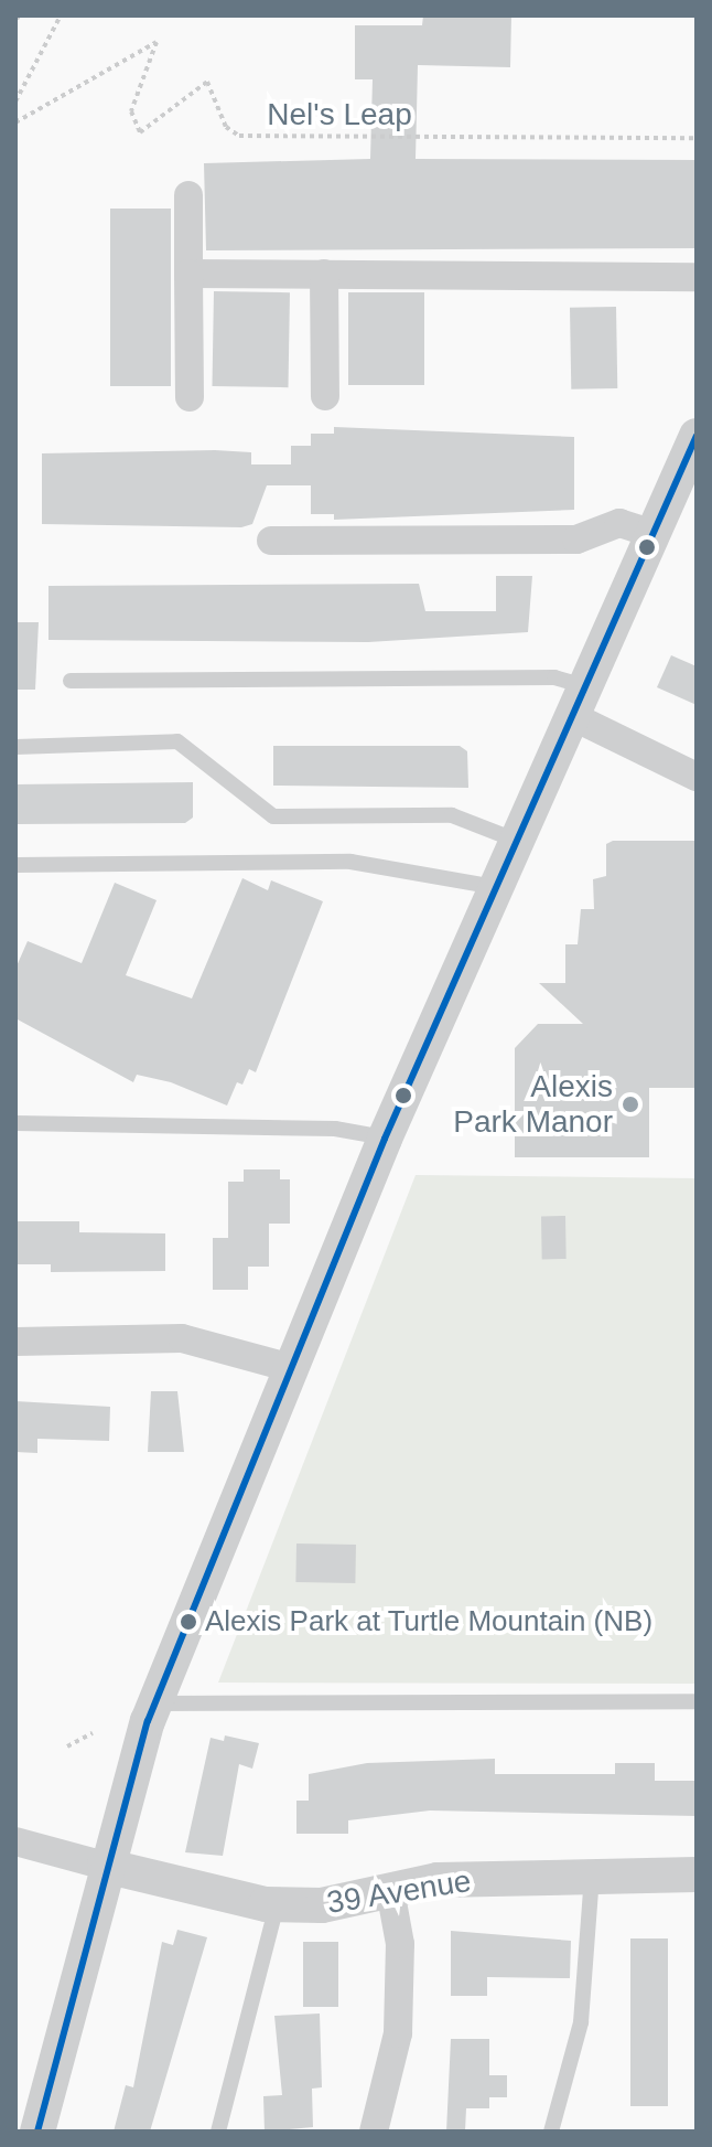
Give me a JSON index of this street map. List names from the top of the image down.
{
  "streets": {
    "street": ["39 Avenue"],
    "path": ["Nel's Leap"]
  },
  "places": ["Alexis Park Manor", "Alexis Park at Turtle Mountain (NB)"]
}
